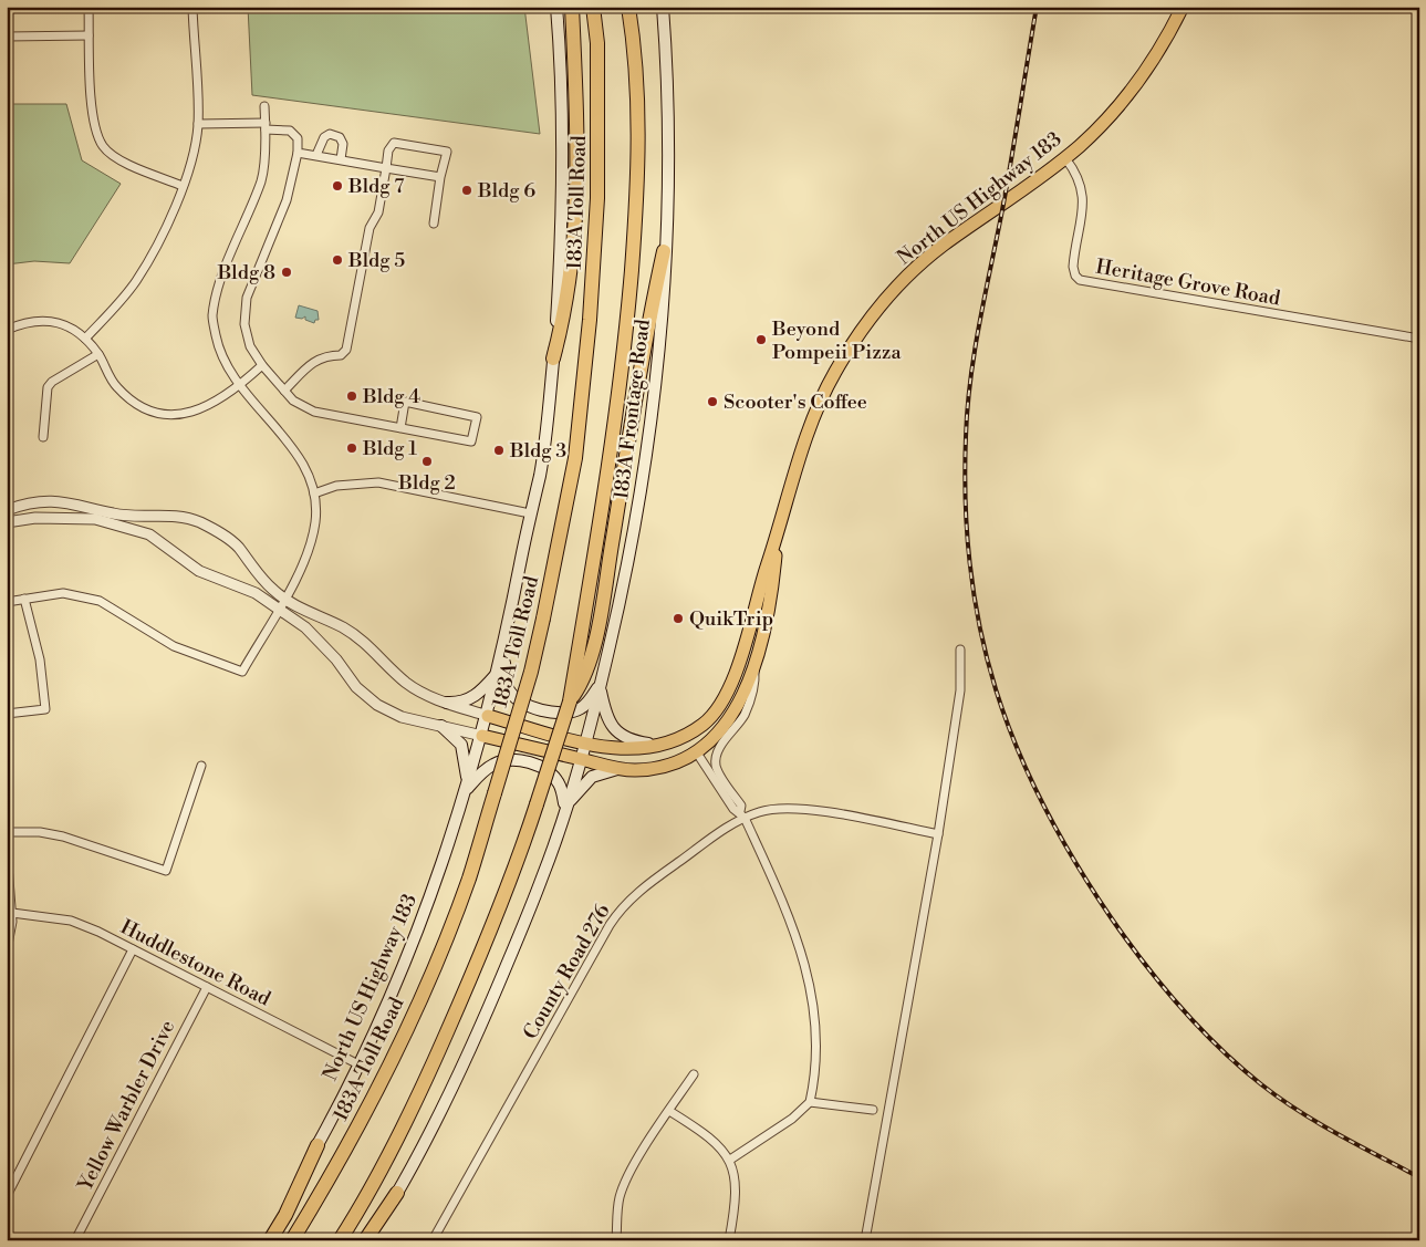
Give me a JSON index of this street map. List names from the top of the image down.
{
  "streets": {
    "highway": ["183A Toll Road"],
    "main road": ["North US Highway 183", "183A Frontage Road"],
    "street": [
      "Heritage Grove Road",
      "Huddlestone Road",
      "County Road 276",
      "Yellow Warbler Drive"
    ]
  },
  "crossings": [
    ["North US Highway 183", "Heritage Grove Road"],
    ["North US Highway 183", "183A Frontage Road"],
    ["North US Highway 183", "Huddlestone Road"],
    ["Huddlestone Road", "Yellow Warbler Drive"]
  ],
  "places": [
    "Bldg 7",
    "Bldg 6",
    "Bldg 5",
    "Bldg 8",
    "Beyond Pompeii Pizza",
    "Bldg 4",
    "Scooter's Coffee",
    "Bldg 1",
    "Bldg 3",
    "Bldg 2",
    "QuikTrip"
  ]
}
